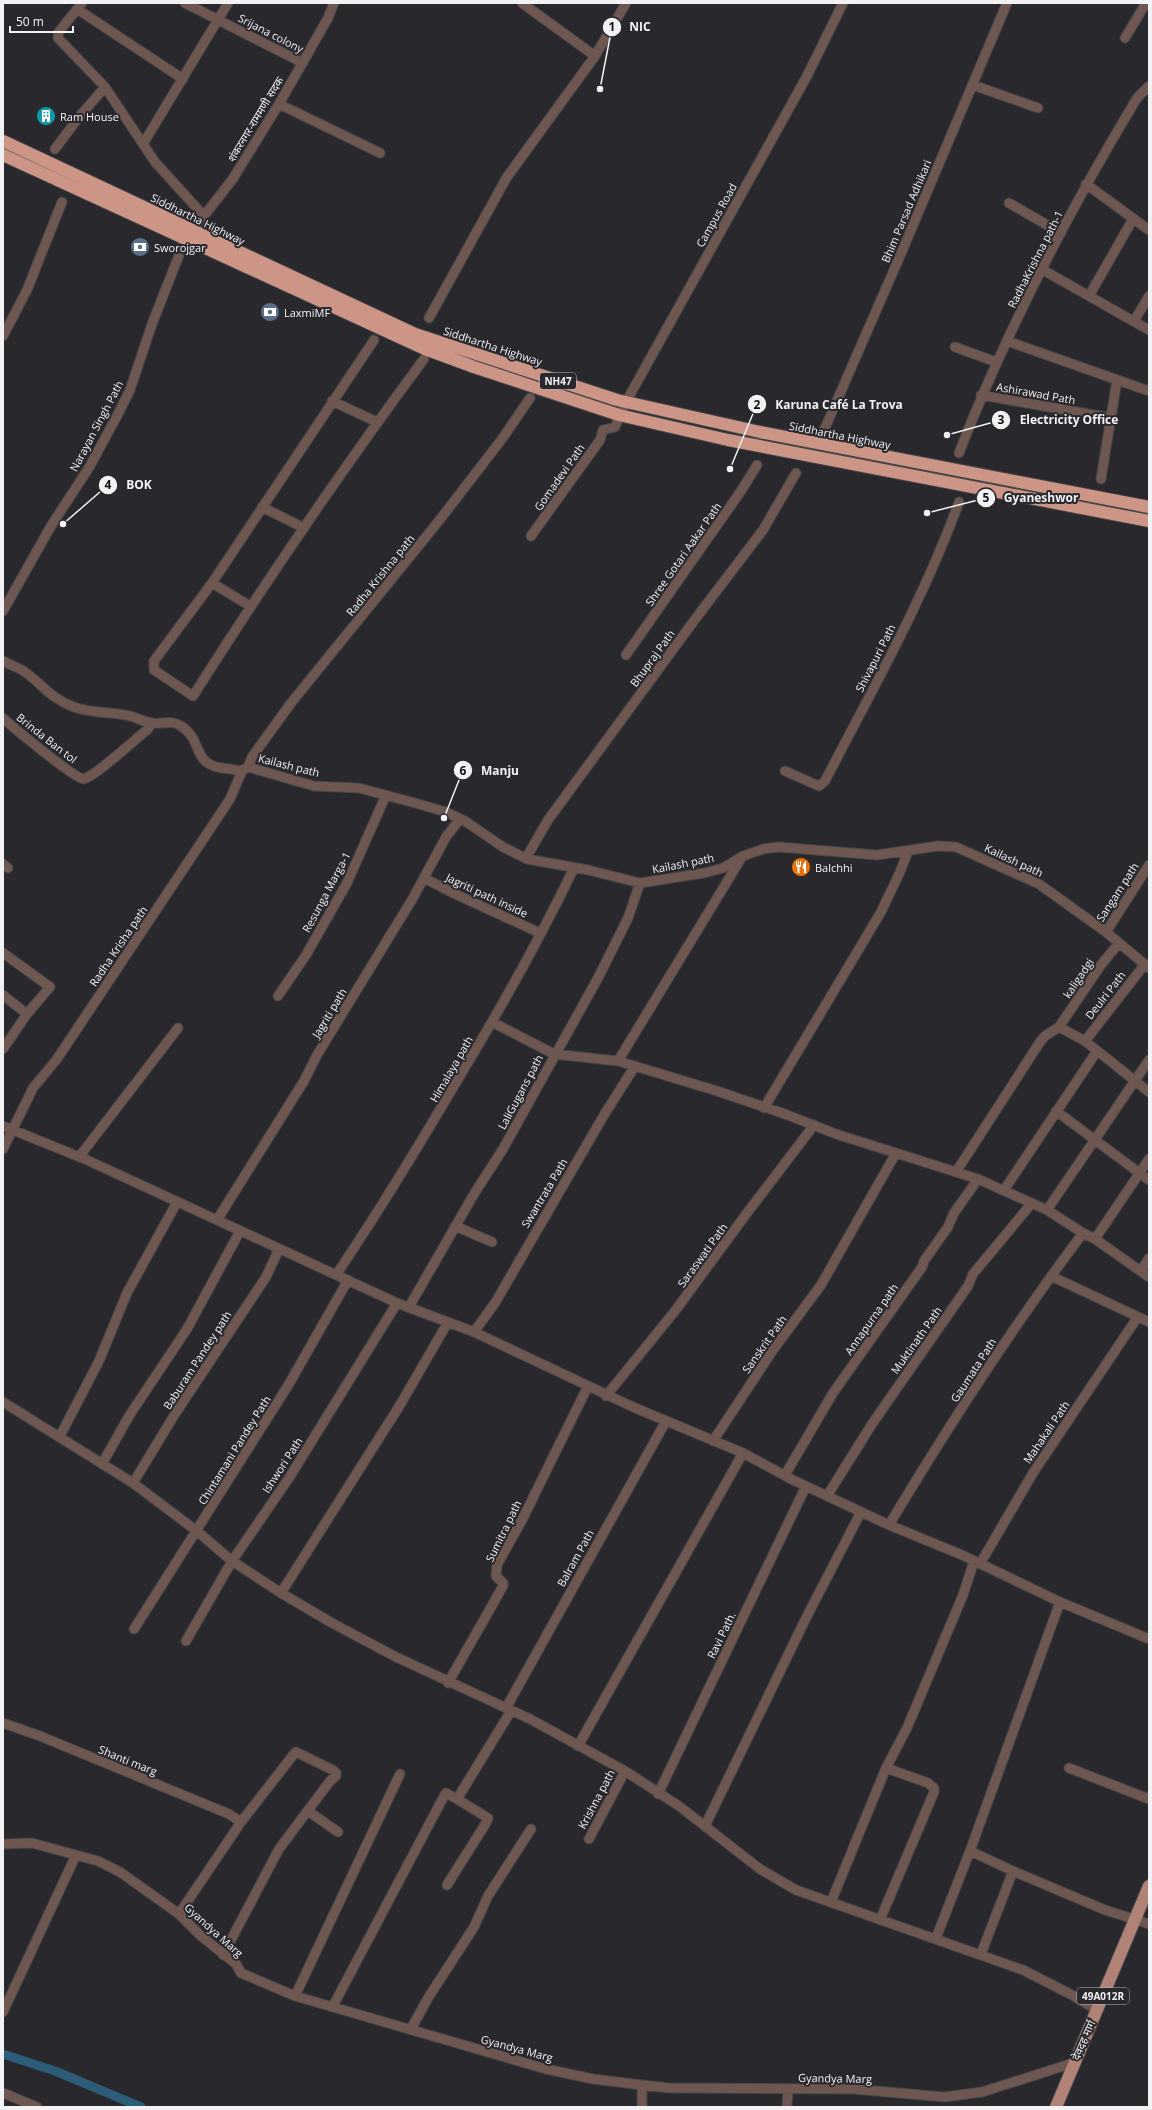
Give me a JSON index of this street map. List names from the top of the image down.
{
  "streets": {
    "highway": ["Siddhartha Highway", "NH47"],
    "main road": ["49A012R", "देवदह मार्ग"],
    "street": [
      "Srijana colony",
      "शंकरनगर-राममणी सदक",
      "Bhim Parsad Adhikari",
      "Campus Road",
      "RadhaKrishna path-1",
      "Ashirawad Path",
      "Narayan Singh Path",
      "Gomadevi Path",
      "Shree Gotari Aakar Path",
      "Radha Krishna path",
      "Bhupraj Path",
      "Shivapuri Path",
      "Brinda Ban tol",
      "Kailash path",
      "Resunga Marga-1",
      "Sangam path",
      "Jagriti path inside",
      "Radha Krisha path",
      "kaligadgi",
      "Deulri Path",
      "Jagriti path",
      "Himalaya path",
      "LaliGugans path",
      "Swantrata Path",
      "Saraswati Path",
      "Annapurna path",
      "Muktinath Path",
      "Sanskrit Path",
      "Baburam Pandey path",
      "Gaumata Path",
      "Mahakali Path",
      "Chintamani Pandey Path",
      "Ishwori Path",
      "Sumitra path",
      "Balram Path",
      "Ravi Path.",
      "Shanti marg",
      "Krishna path",
      "Gyandya Marg"
    ]
  },
  "crossings": [
    ["Srijana colony", "शंकरनगर-राममणी सदक"],
    ["शंकरनगर-राममणी सदक", "Siddhartha Highway"],
    ["शंकरनगर-राममणी सदक", "Narayan Singh Path"],
    ["Campus Road", "Siddhartha Highway"],
    ["Campus Road", "Gomadevi Path"],
    ["Siddhartha Highway", "Narayan Singh Path"],
    ["RadhaKrishna path-1", "Ashirawad Path"],
    ["Radha Krishna path", "Kailash path"],
    ["Radha Krishna path", "Radha Krisha path"],
    ["Bhupraj Path", "Kailash path"],
    ["Brinda Ban tol", "Kailash path"],
    ["Kailash path", "Resunga Marga-1"],
    ["Kailash path", "Sangam path"],
    ["Kailash path", "Radha Krisha path"],
    ["Kailash path", "kaligadgi"],
    ["Kailash path", "Deulri Path"],
    ["Kailash path", "Jagriti path"],
    ["Kailash path", "Himalaya path"],
    ["Kailash path", "LaliGugans path"],
    ["Jagriti path inside", "Jagriti path"],
    ["Jagriti path inside", "Himalaya path"],
    ["Gyandya Marg", "देवदह मार्ग"]
  ],
  "places": {
    "other": [
      "NIC",
      "Electricity Office",
      "Karuna Café La Trova",
      "Gyaneshwor",
      "BOK",
      "Manju"
    ],
    "building": ["Ram House"],
    "bank": ["Sworojgar", "LaxmiMF"],
    "restaurant": ["Balchhi"]
  },
  "scale_bar": "50 m"
}
